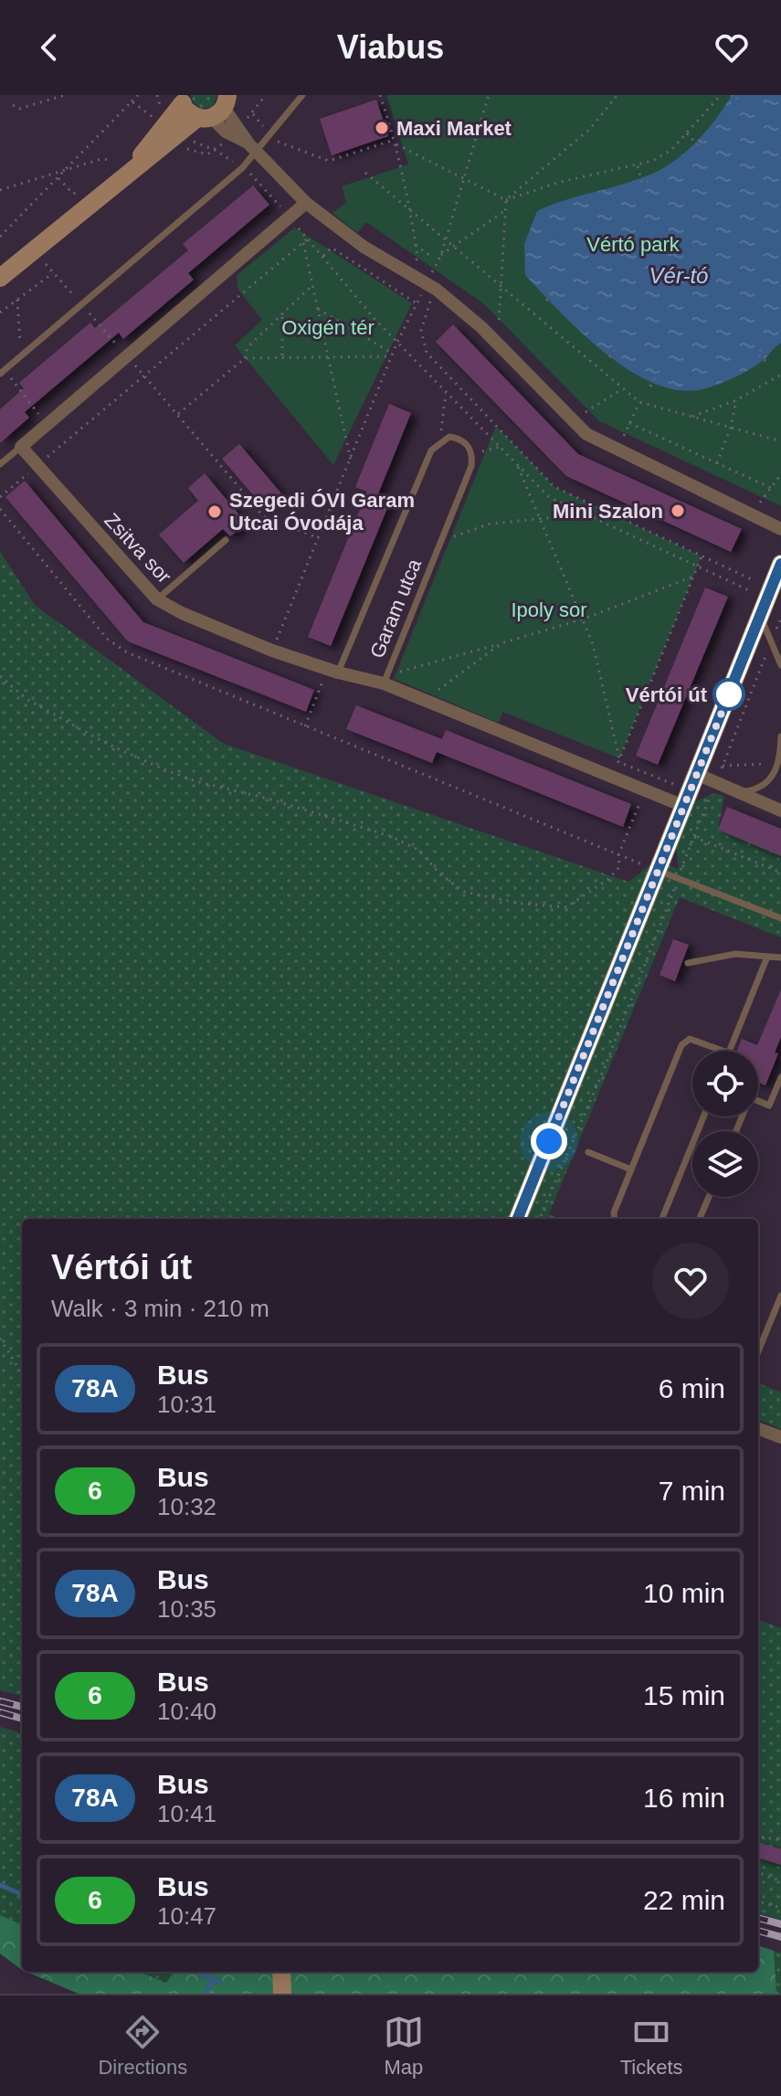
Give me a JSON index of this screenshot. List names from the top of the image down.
{
  "streets": {
    "street": ["Zsitva sor"],
    "lane": ["Garam utca"]
  },
  "crossings": [
    ["Zsitva sor", "Garam utca"]
  ],
  "water": ["Vér-tó"],
  "parks": ["Vértó park", "Oxigén tér", "Ipoly sor"],
  "places": [
    "Maxi Market",
    "Mini Szalon",
    "Szegedi ÓVI Garam Utcai Óvodája",
    "Vértói út"
  ],
  "lines": ["bus line 78A"],
  "page": {
    "header": "Viabus",
    "heading": ["Vértói út", "Walk · 3 min · 210 m"],
    "list": [
      {
        "mark": "78A",
        "name": "Bus",
        "note": "10:31",
        "value": "6 min"
      },
      {
        "mark": "6",
        "name": "Bus",
        "note": "10:32",
        "value": "7 min"
      },
      {
        "mark": "78A",
        "name": "Bus",
        "note": "10:35",
        "value": "10 min"
      },
      {
        "mark": "6",
        "name": "Bus",
        "note": "10:40",
        "value": "15 min"
      },
      {
        "mark": "78A",
        "name": "Bus",
        "note": "10:41",
        "value": "16 min"
      },
      {
        "mark": "6",
        "name": "Bus",
        "note": "10:47",
        "value": "22 min"
      }
    ],
    "tabs": ["Directions", "Map", "Tickets"]
  }
}
